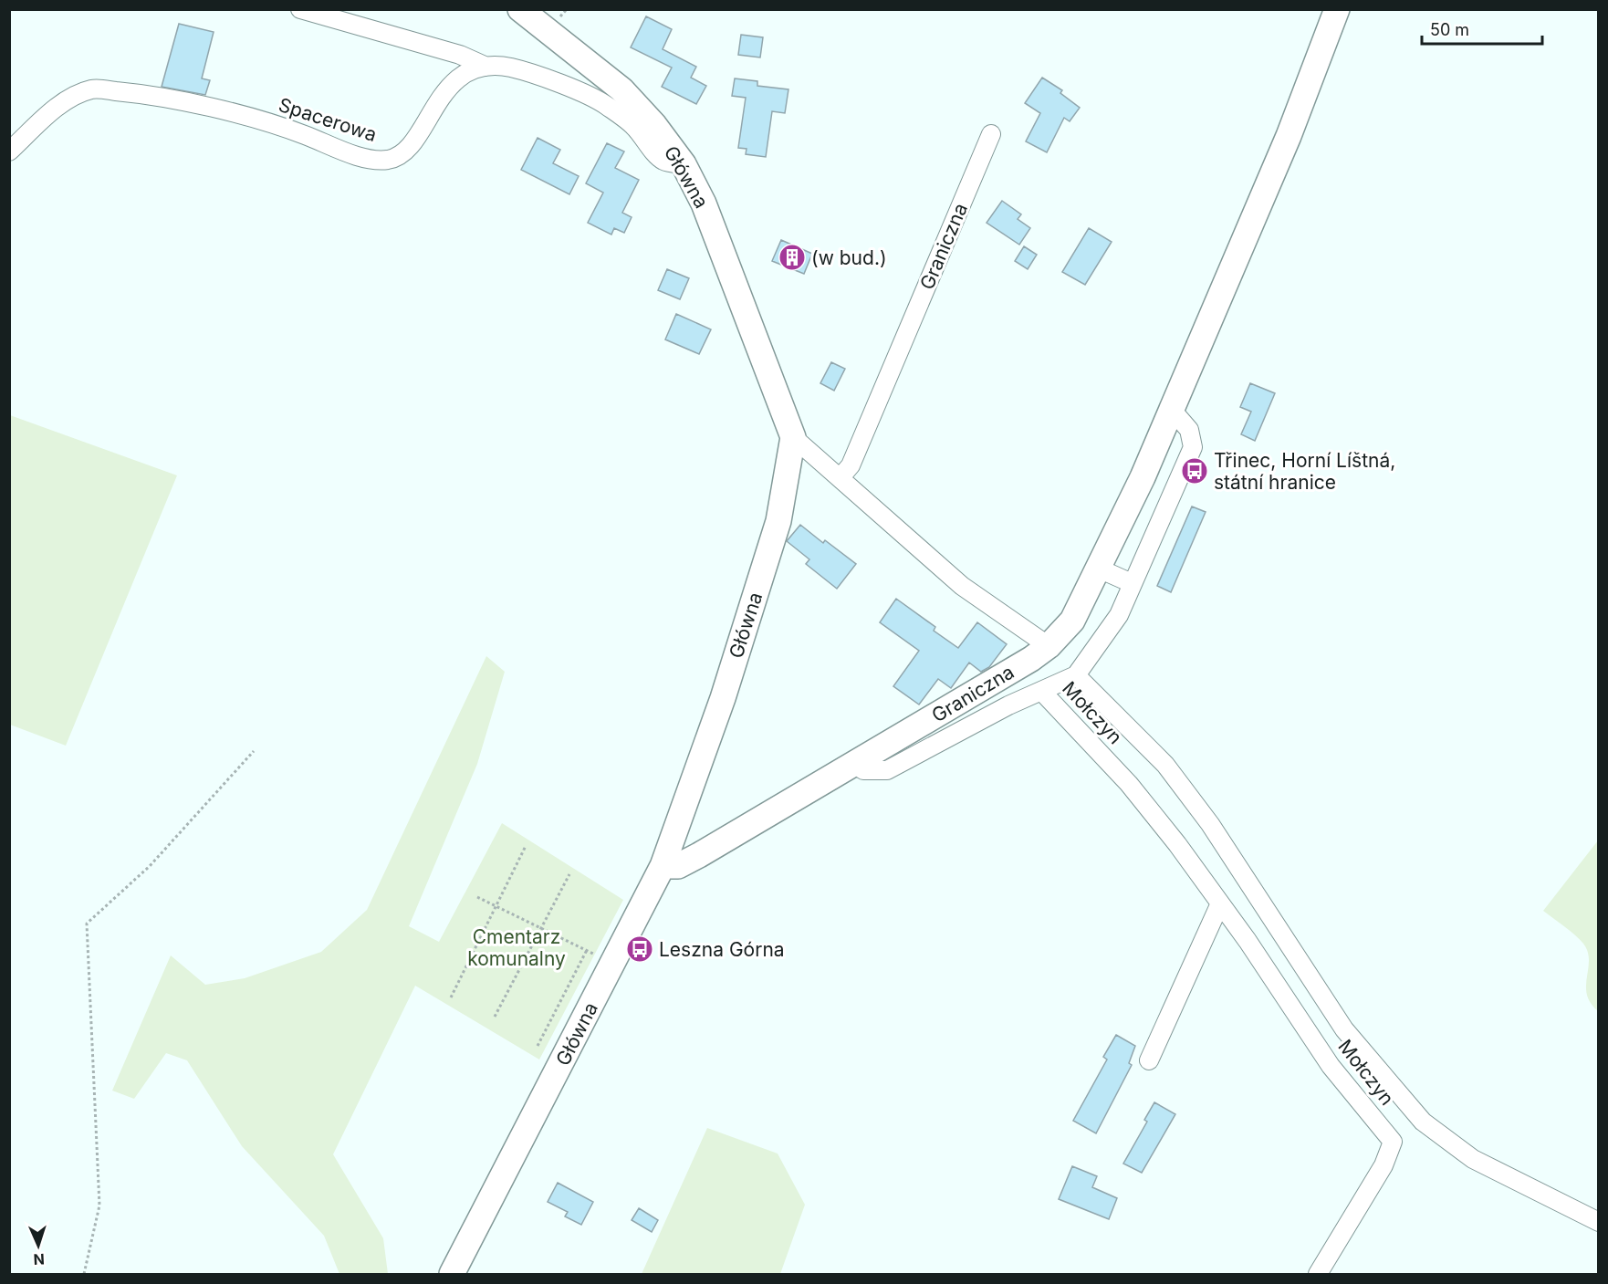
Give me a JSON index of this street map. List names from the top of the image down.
{
  "streets": {
    "street": [
      "Spacerowa",
      "Główna",
      "Graniczna",
      "Mołczyn"
    ]
  },
  "crossings": [
    ["Spacerowa", "Główna"],
    ["Główna", "Graniczna"],
    ["Graniczna", "Mołczyn"]
  ],
  "parks": ["Cmentarz komunalny"],
  "places": {
    "building": ["(w bud.)"],
    "bus stop": ["Třinec, Horní Líštná, státní hranice", "Leszna Górna"]
  },
  "scale_bar": "50 m",
  "north": "bottom"
}
